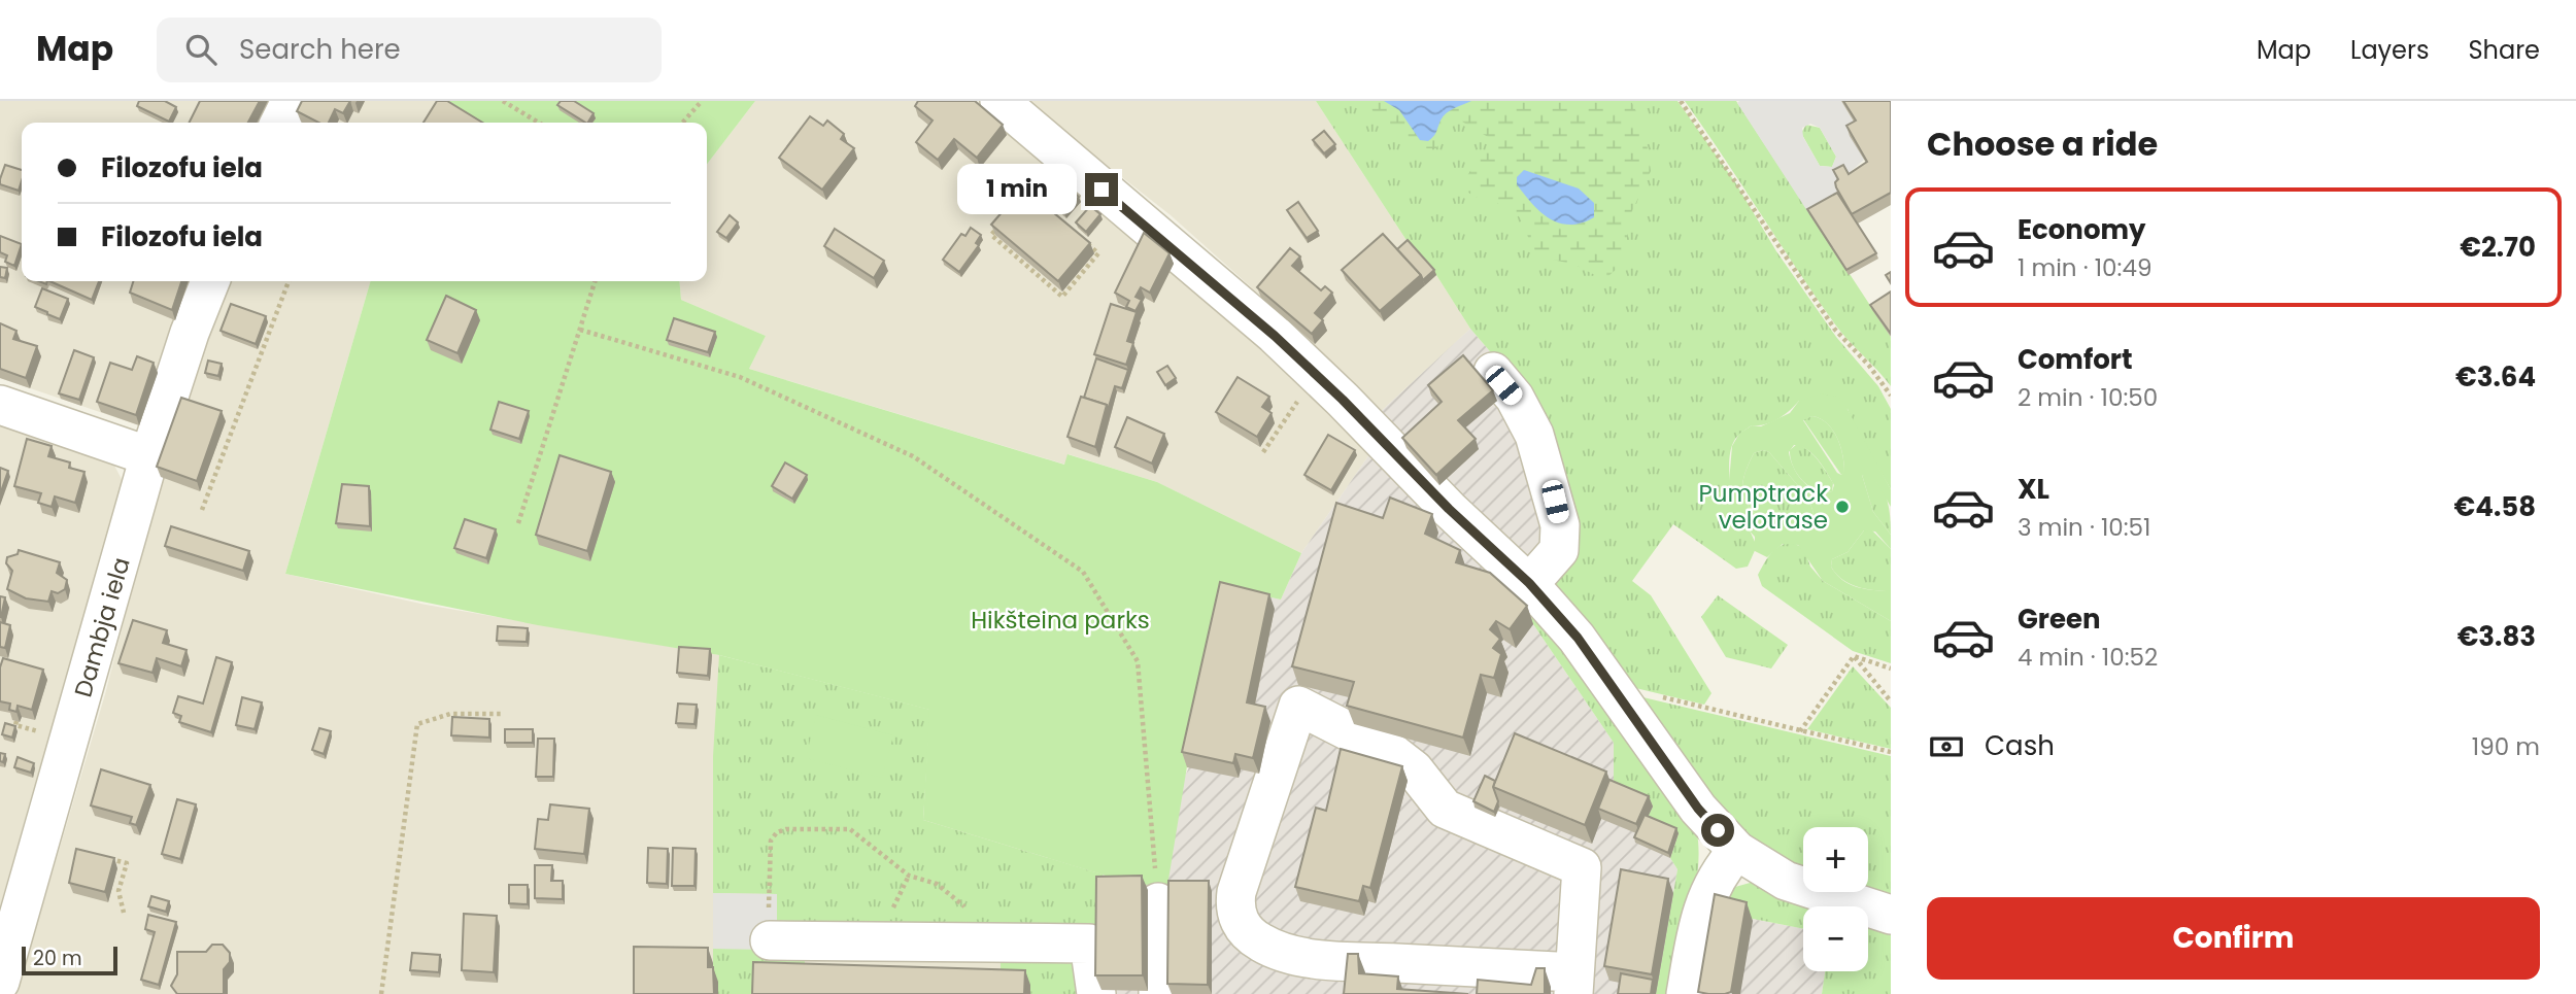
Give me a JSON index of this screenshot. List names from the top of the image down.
{
  "streets": {
    "street": ["Dambja iela"]
  },
  "parks": ["Hikšteina parks"],
  "places": ["Pumptrack velotrase"],
  "scale_bar": "20 m",
  "page": {
    "header": "Map",
    "search": "Search here",
    "nav": ["Map", "Layers", "Share"],
    "heading": "Choose a ride",
    "banner": ["Filozofu iela", "Filozofu iela"],
    "bubble": "1 min",
    "list": [
      {
        "name": "Economy",
        "note": "1 min · 10:49",
        "value": "€2.70"
      },
      {
        "name": "Comfort",
        "note": "2 min · 10:50",
        "value": "€3.64"
      },
      {
        "name": "XL",
        "note": "3 min · 10:51",
        "value": "€4.58"
      },
      {
        "name": "Green",
        "note": "4 min · 10:52",
        "value": "€3.83"
      }
    ],
    "pay": ["Cash", "190 m"],
    "map_buttons": ["+", "−"],
    "buttons": "Confirm",
    "scale": "20 m"
  }
}
